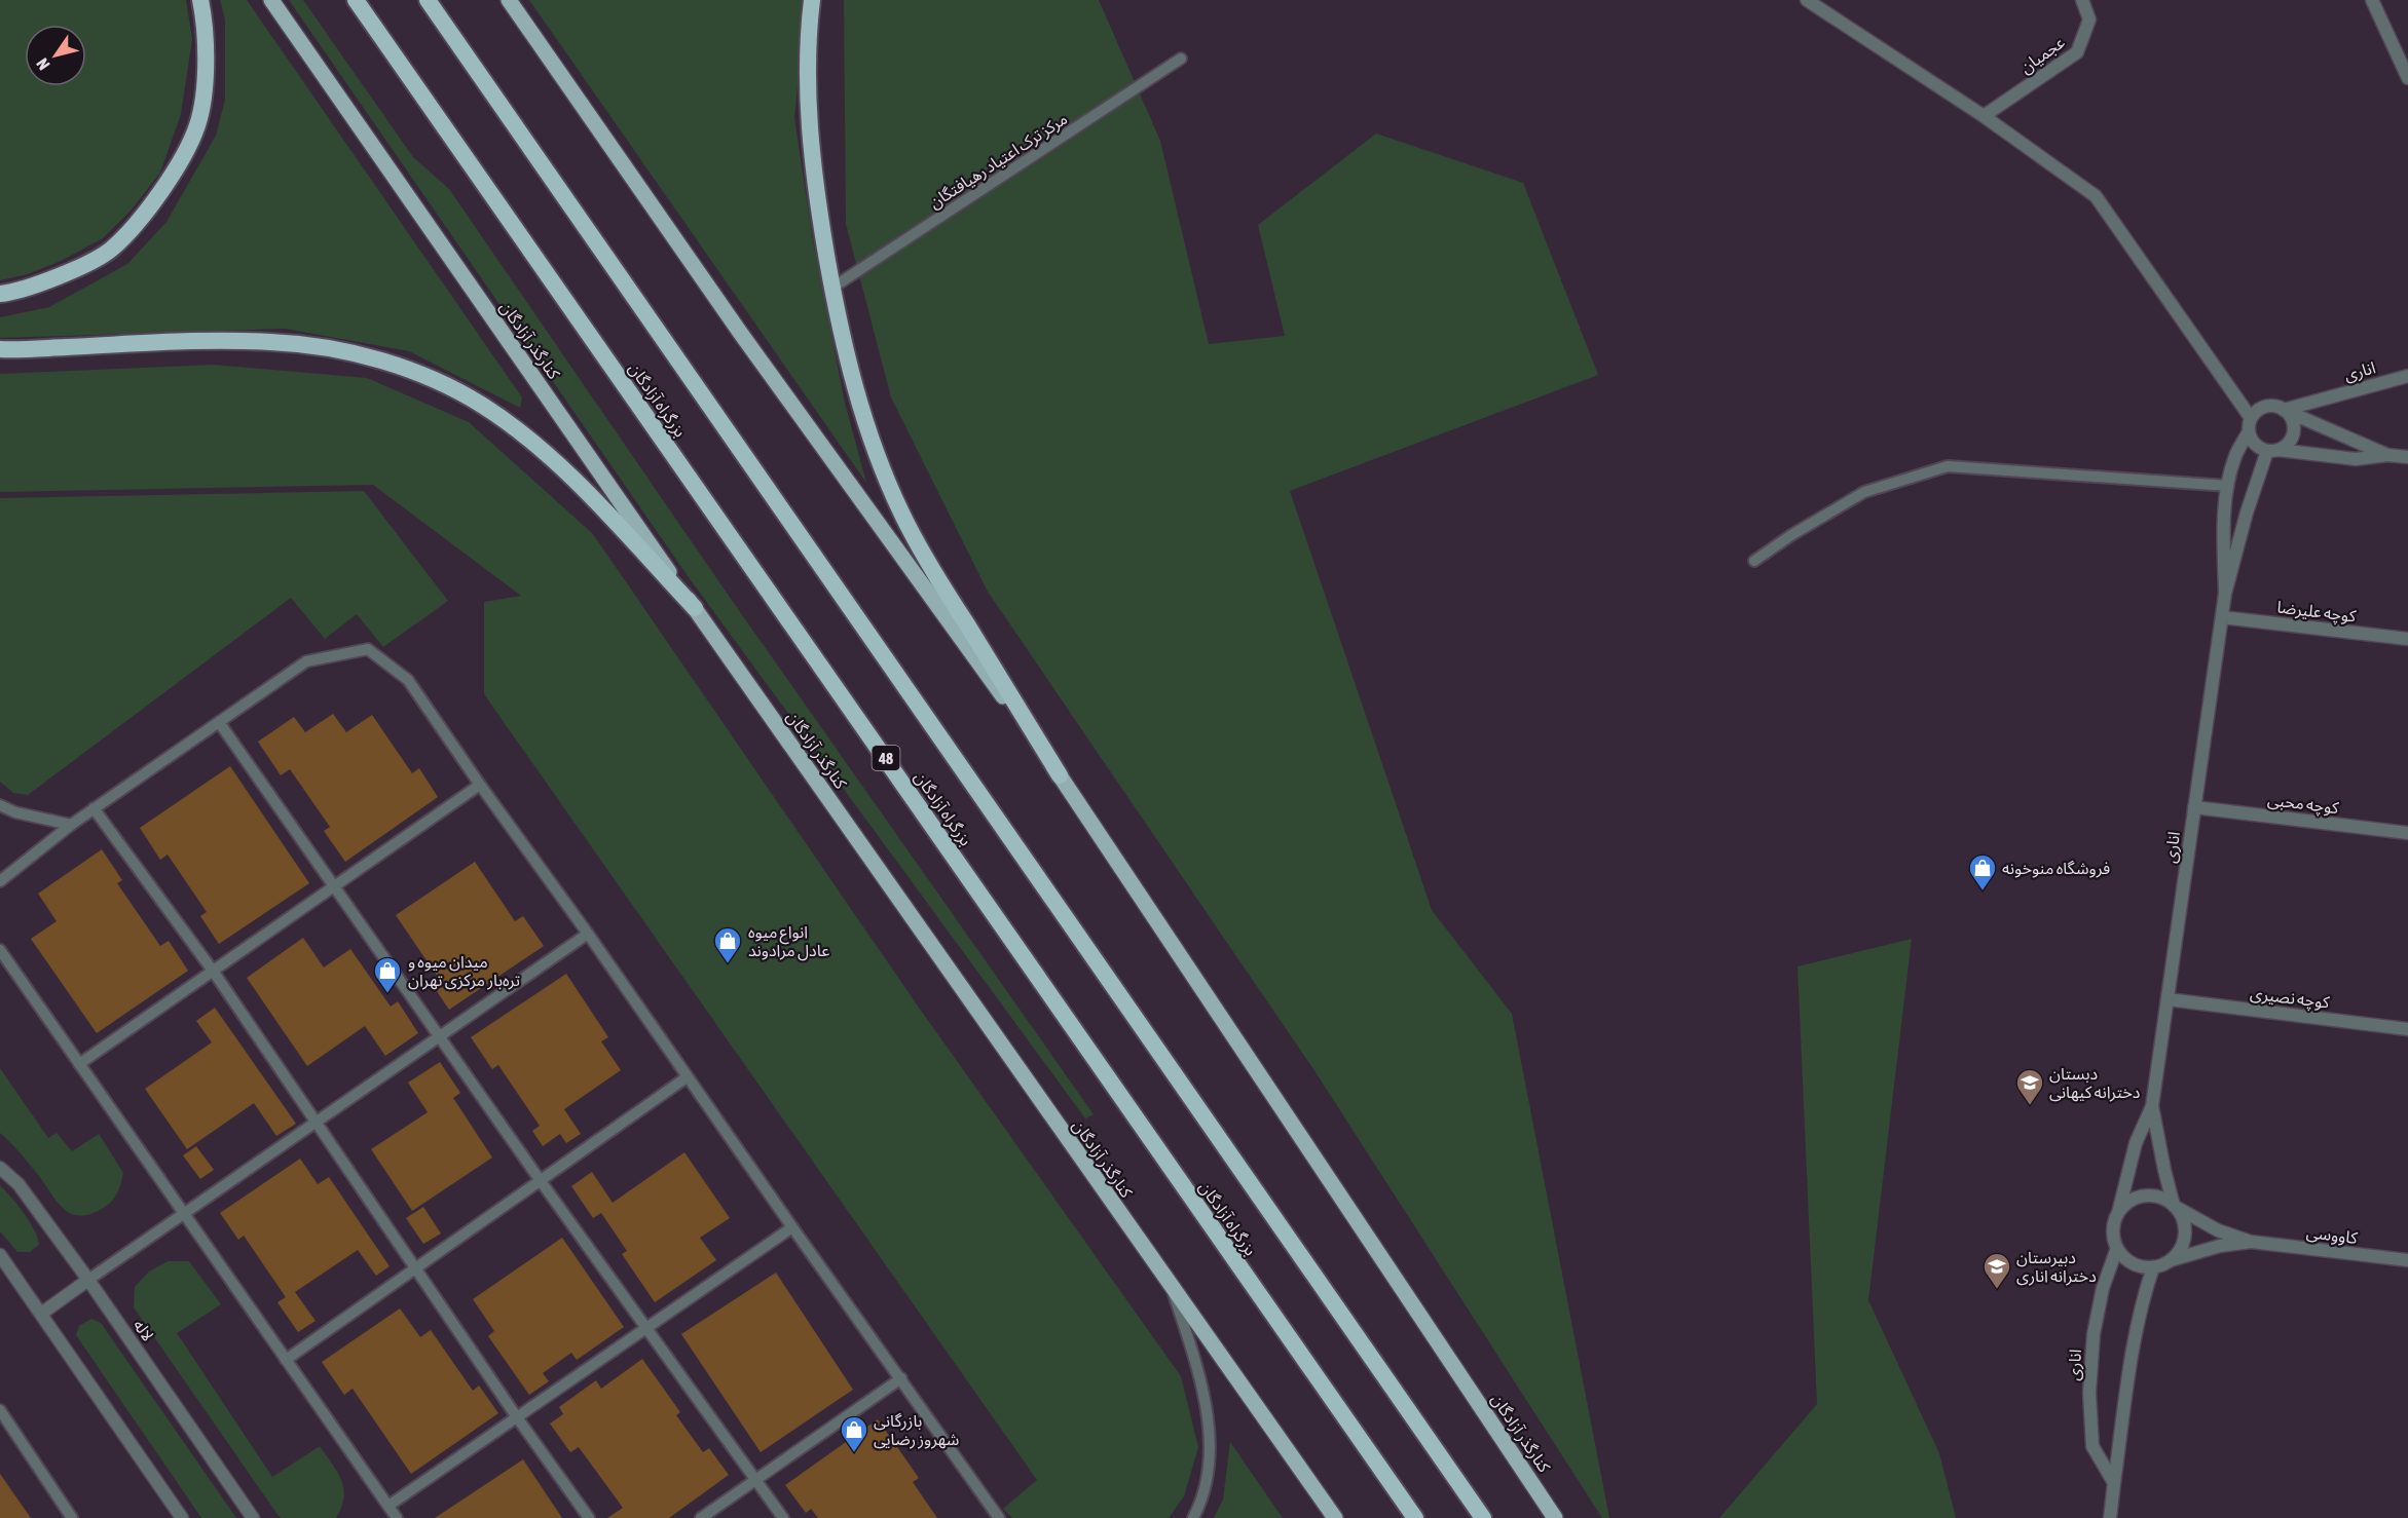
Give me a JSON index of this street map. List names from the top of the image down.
{
  "streets": {
    "highway": ["بزرگراه آزادگان", "48"],
    "main road": ["کنارگذر آزادگان"],
    "street": [
      "عجمیان",
      "اناری",
      "کوچه علیرضا",
      "کوچه محبی",
      "کوچه نصیری",
      "کاووسی",
      "لاله"
    ],
    "lane": ["مرکز ترک اعتیاد رهیافتگان"]
  },
  "crossings": [
    ["اناری", "کوچه علیرضا"],
    ["اناری", "کوچه محبی"],
    ["اناری", "کوچه نصیری"]
  ],
  "places": {
    "shop": [
      "فروشگاه منوخونه",
      "انواع میوه عادل مرادوند",
      "میدان میوه و تره‌بار مرکزی تهران",
      "بازرگانی شهروز رضایی"
    ],
    "school or university": ["دبستان دخترانه کیهانی", "دبیرستان دخترانه اناری"]
  },
  "north": "bottom left"
}
